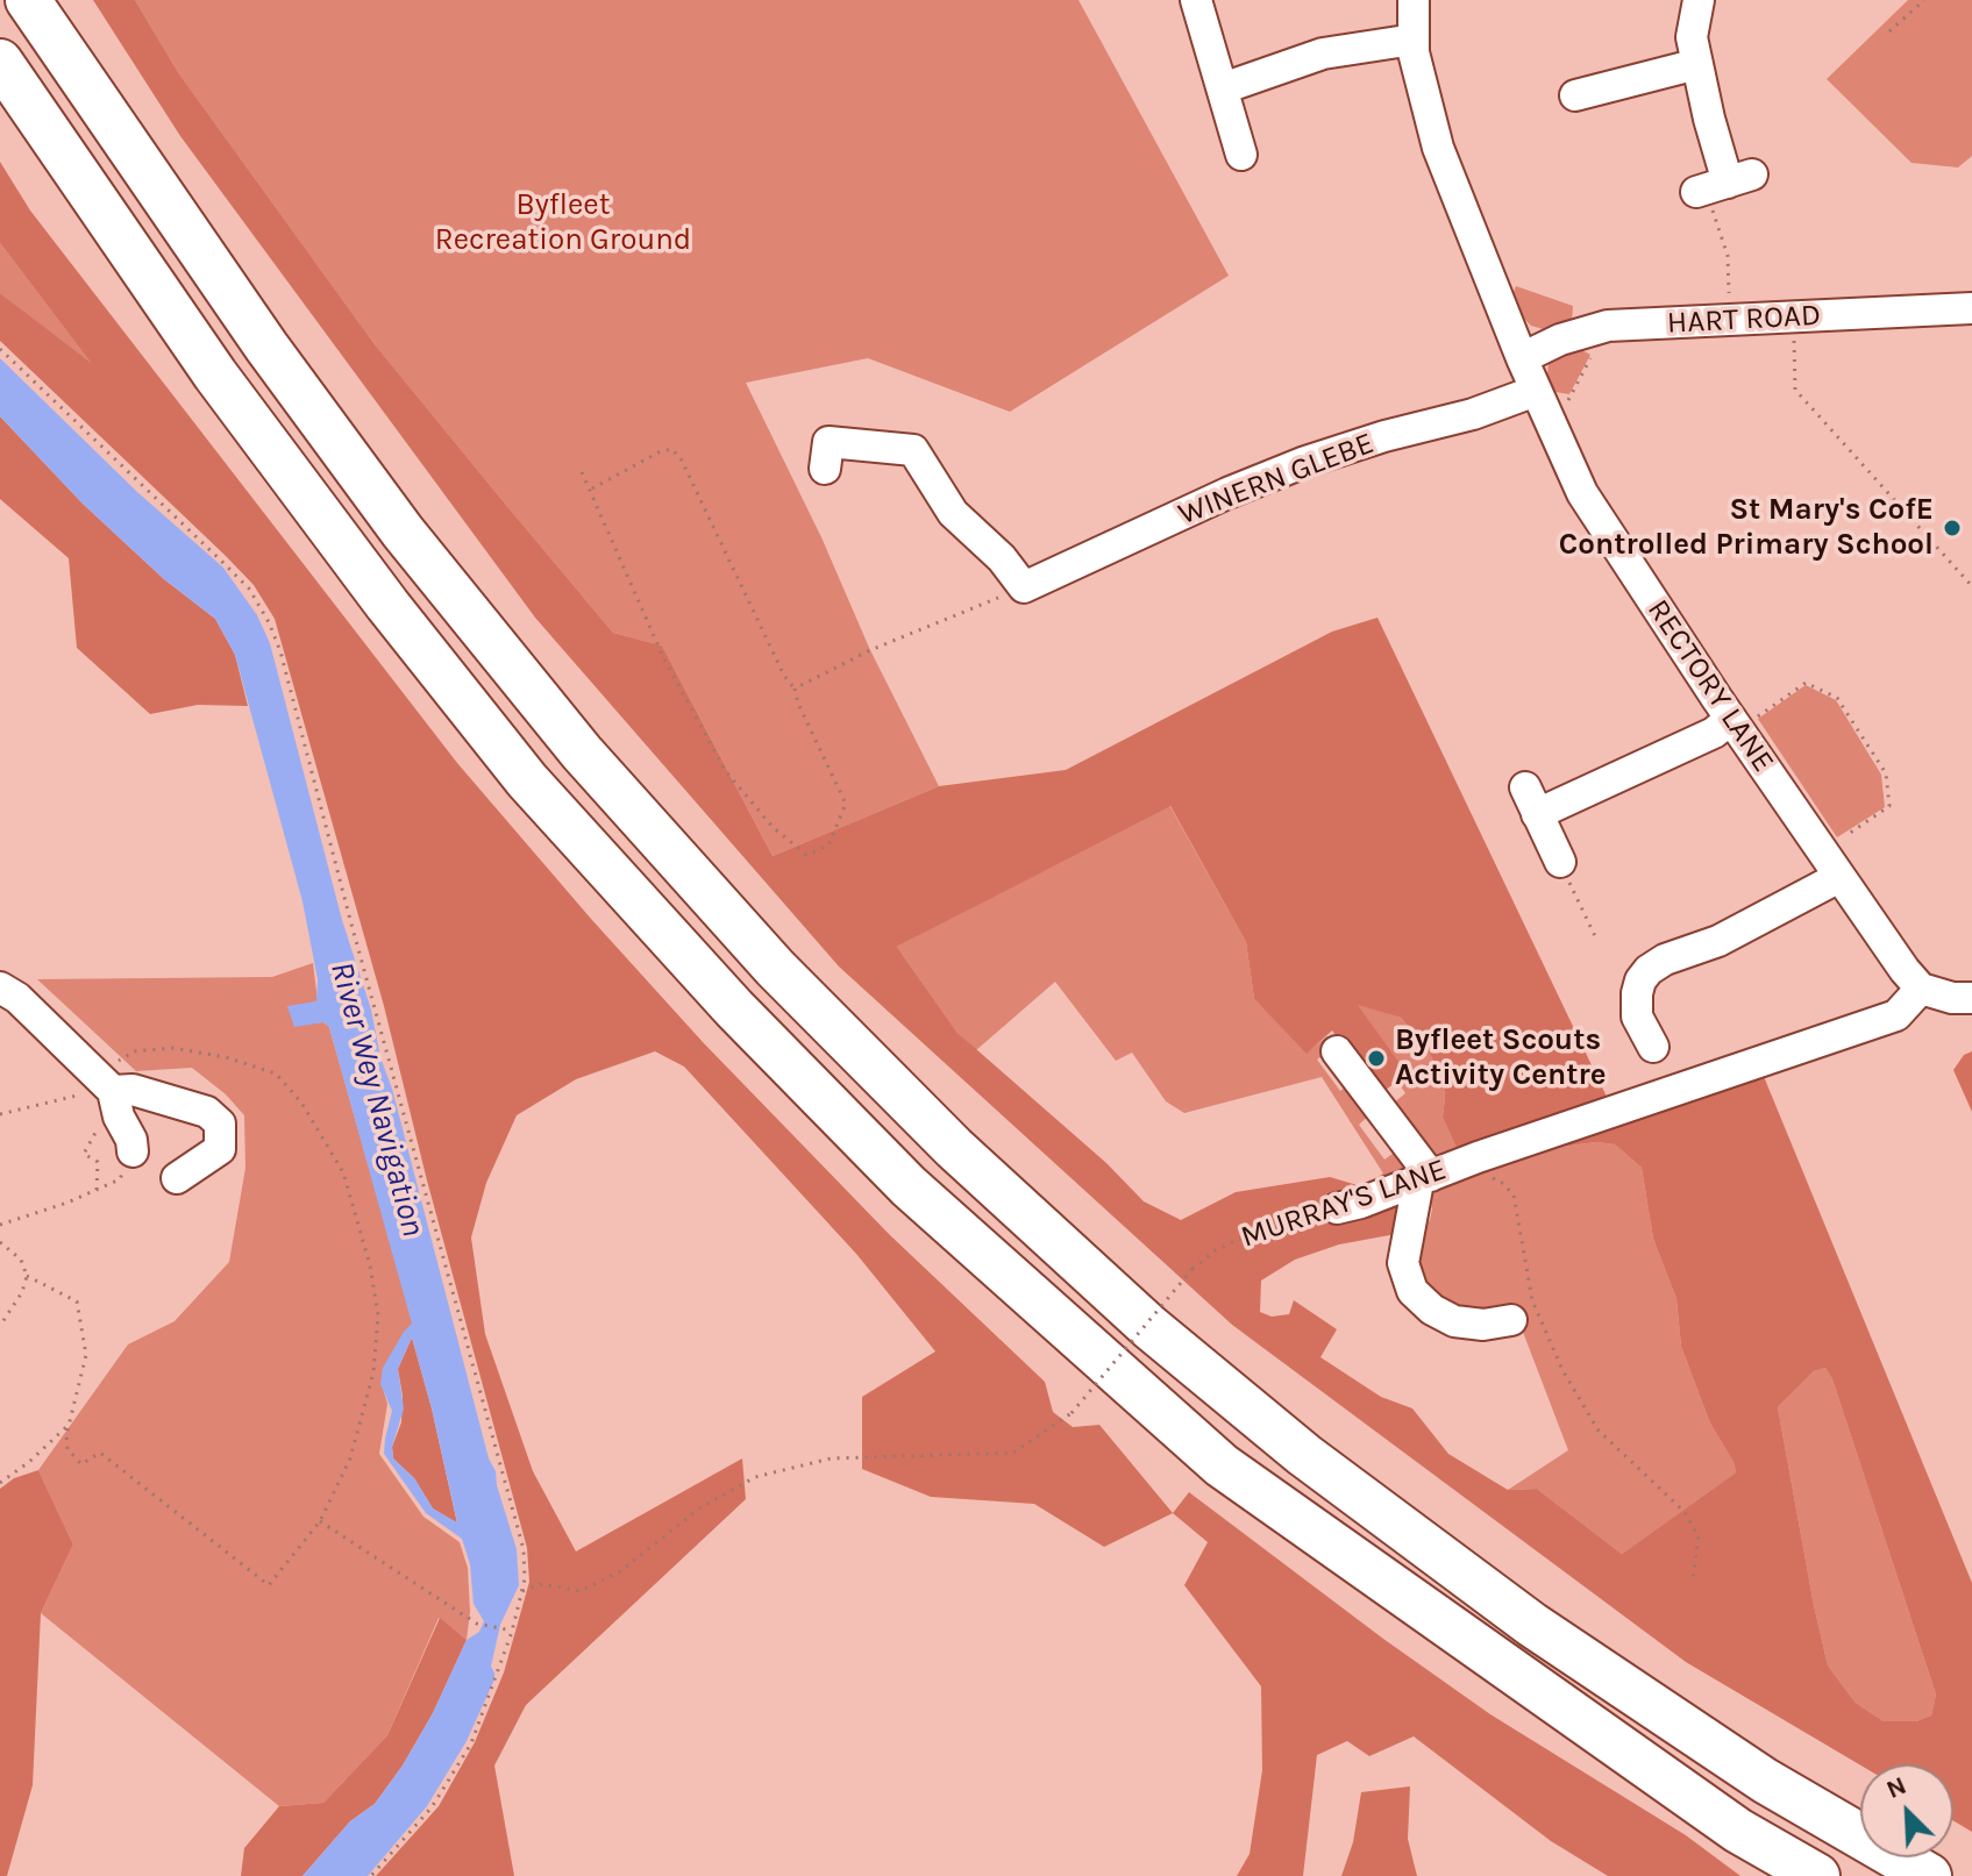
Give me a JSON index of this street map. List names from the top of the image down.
{
  "streets": {
    "street": [
      "HART ROAD",
      "WINERN GLEBE",
      "RECTORY LANE",
      "MURRAY'S LANE"
    ]
  },
  "crossings": [
    ["HART ROAD", "RECTORY LANE"],
    ["WINERN GLEBE", "RECTORY LANE"],
    ["RECTORY LANE", "MURRAY'S LANE"]
  ],
  "water": ["River Wey Navigation"],
  "parks": ["Byfleet Recreation Ground"],
  "places": ["St Mary's CofE Controlled Primary School", "Byfleet Scouts Activity Centre"],
  "north": "top left"
}
